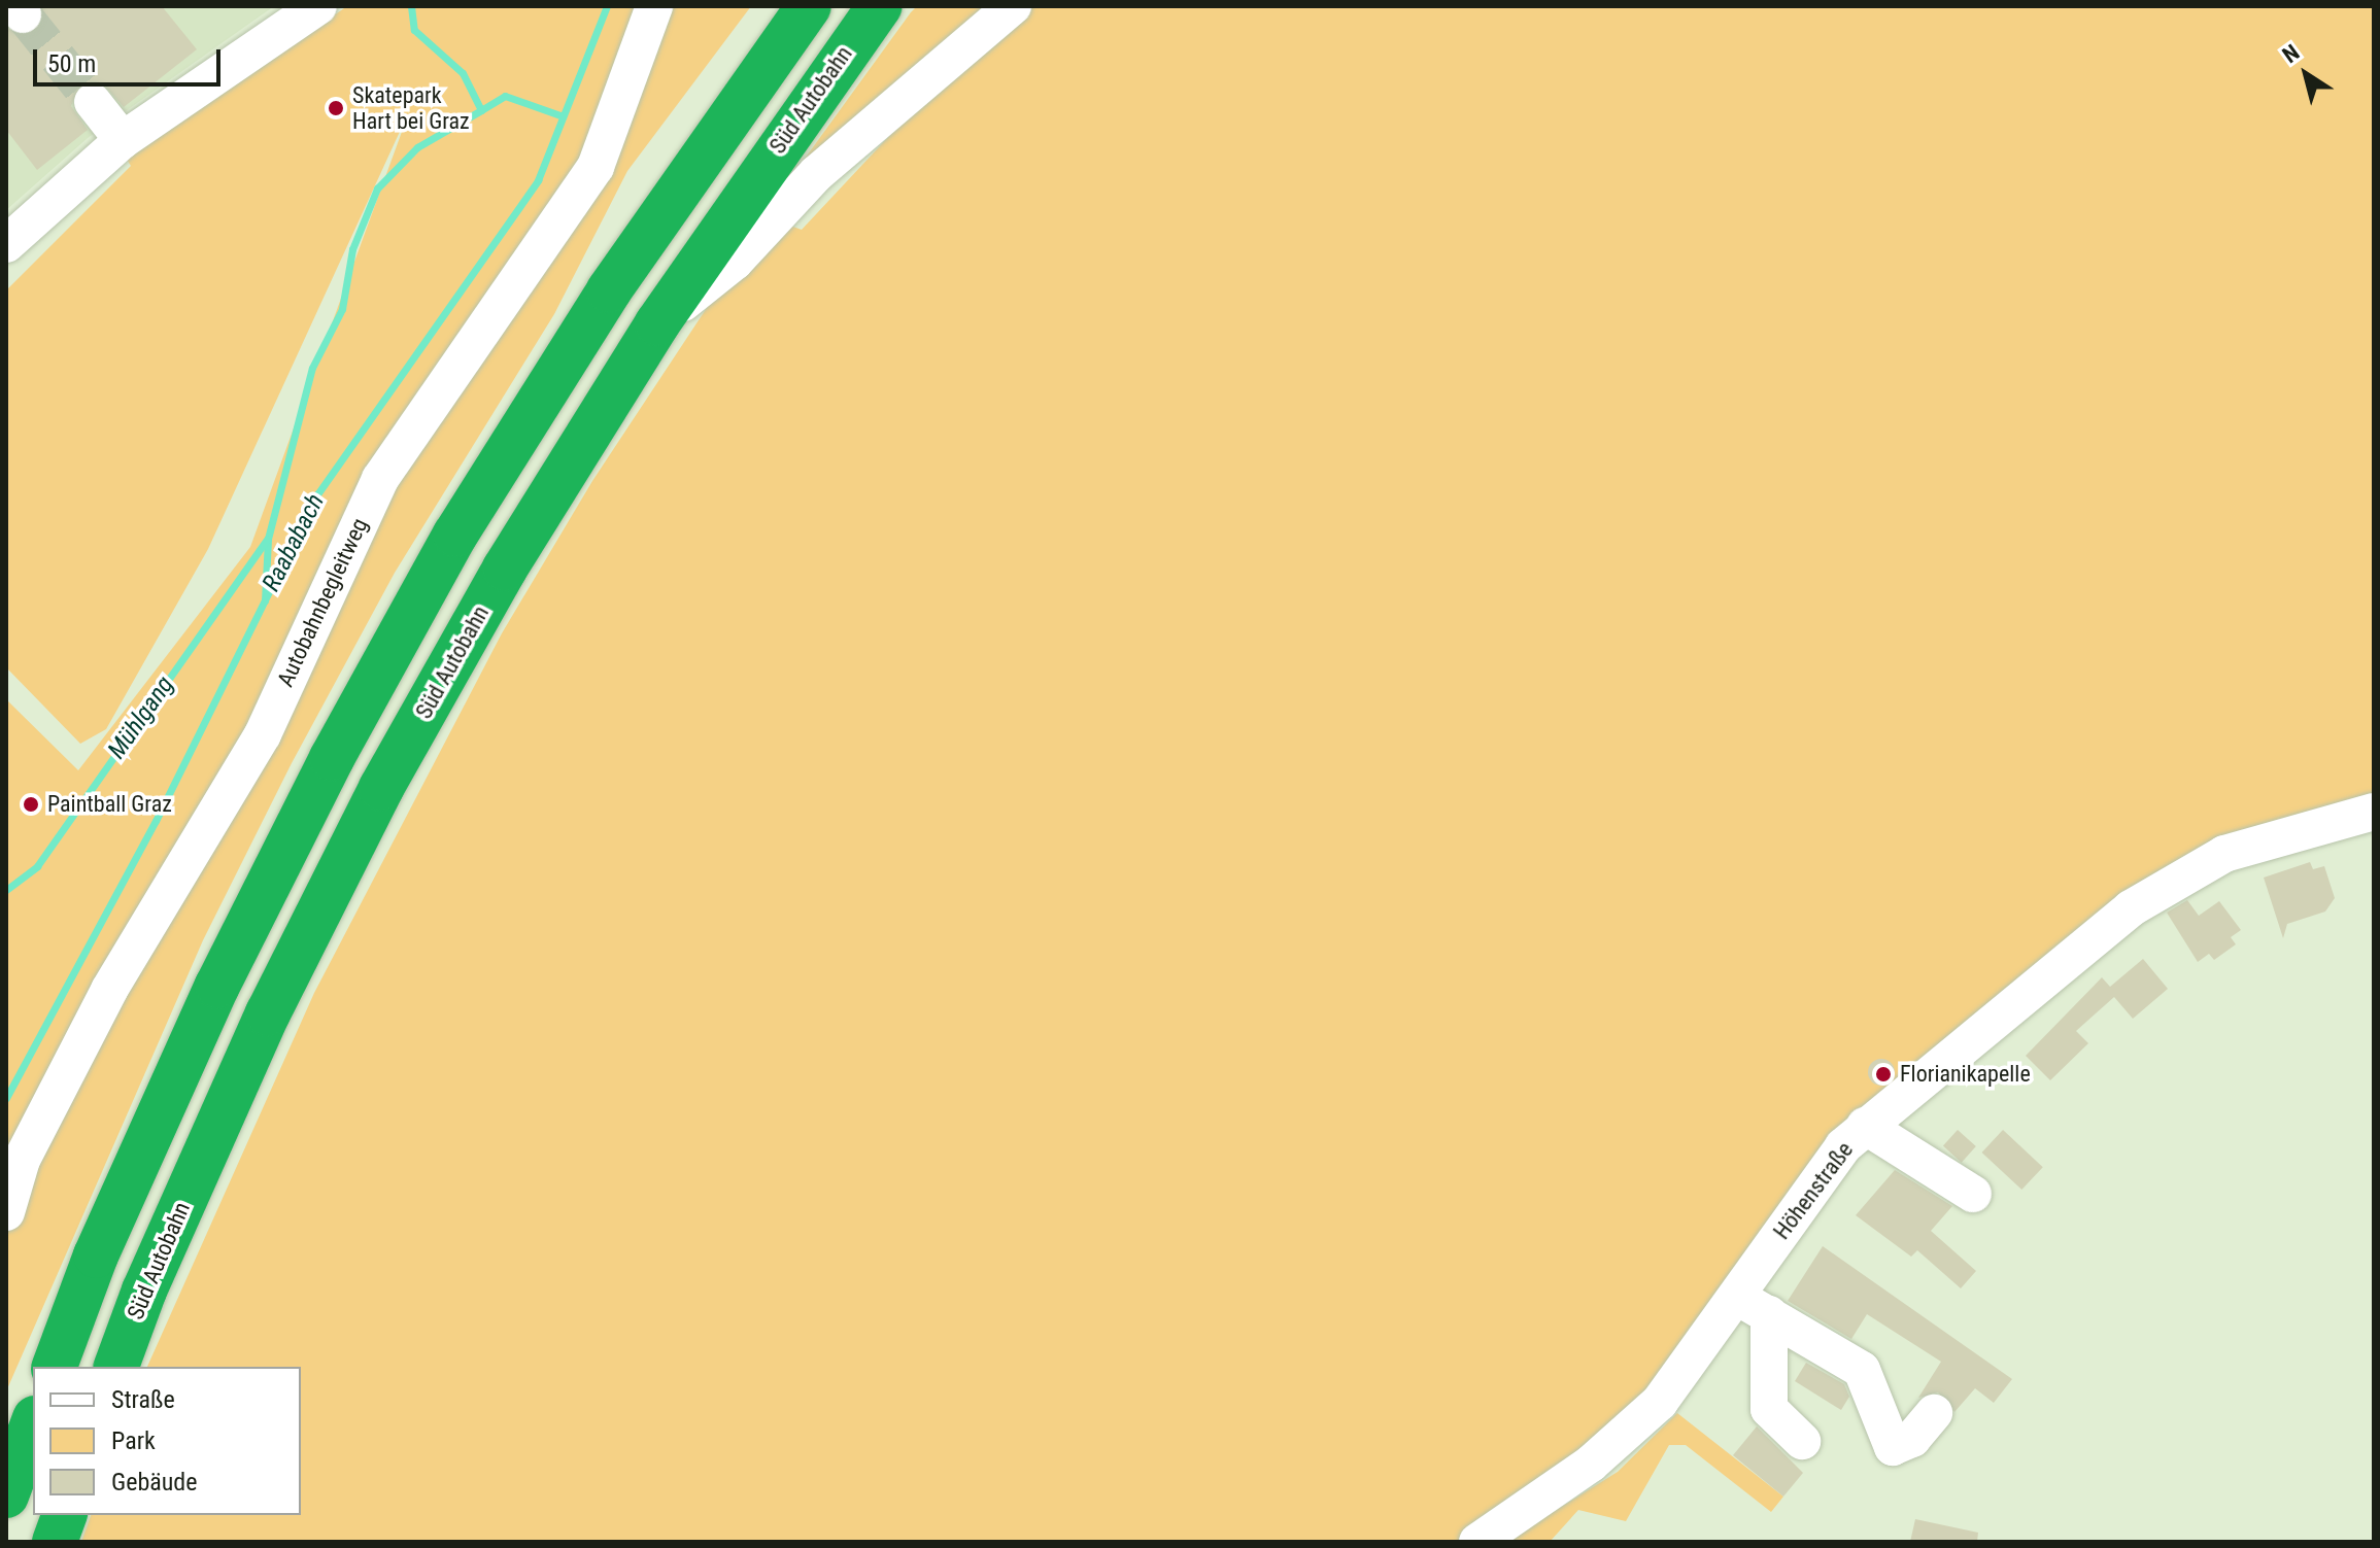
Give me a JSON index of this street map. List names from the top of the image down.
{
  "streets": {
    "highway": ["Süd Autobahn"],
    "street": ["Autobahnbegleitweg", "Höhenstraße"]
  },
  "water": ["Raababach", "Mühlgang"],
  "places": ["Skatepark Hart bei Graz", "Paintball Graz", "Florianikapelle"],
  "legend": ["Straße", "Park", "Gebäude"],
  "scale_bar": "50 m",
  "north": "top left"
}
